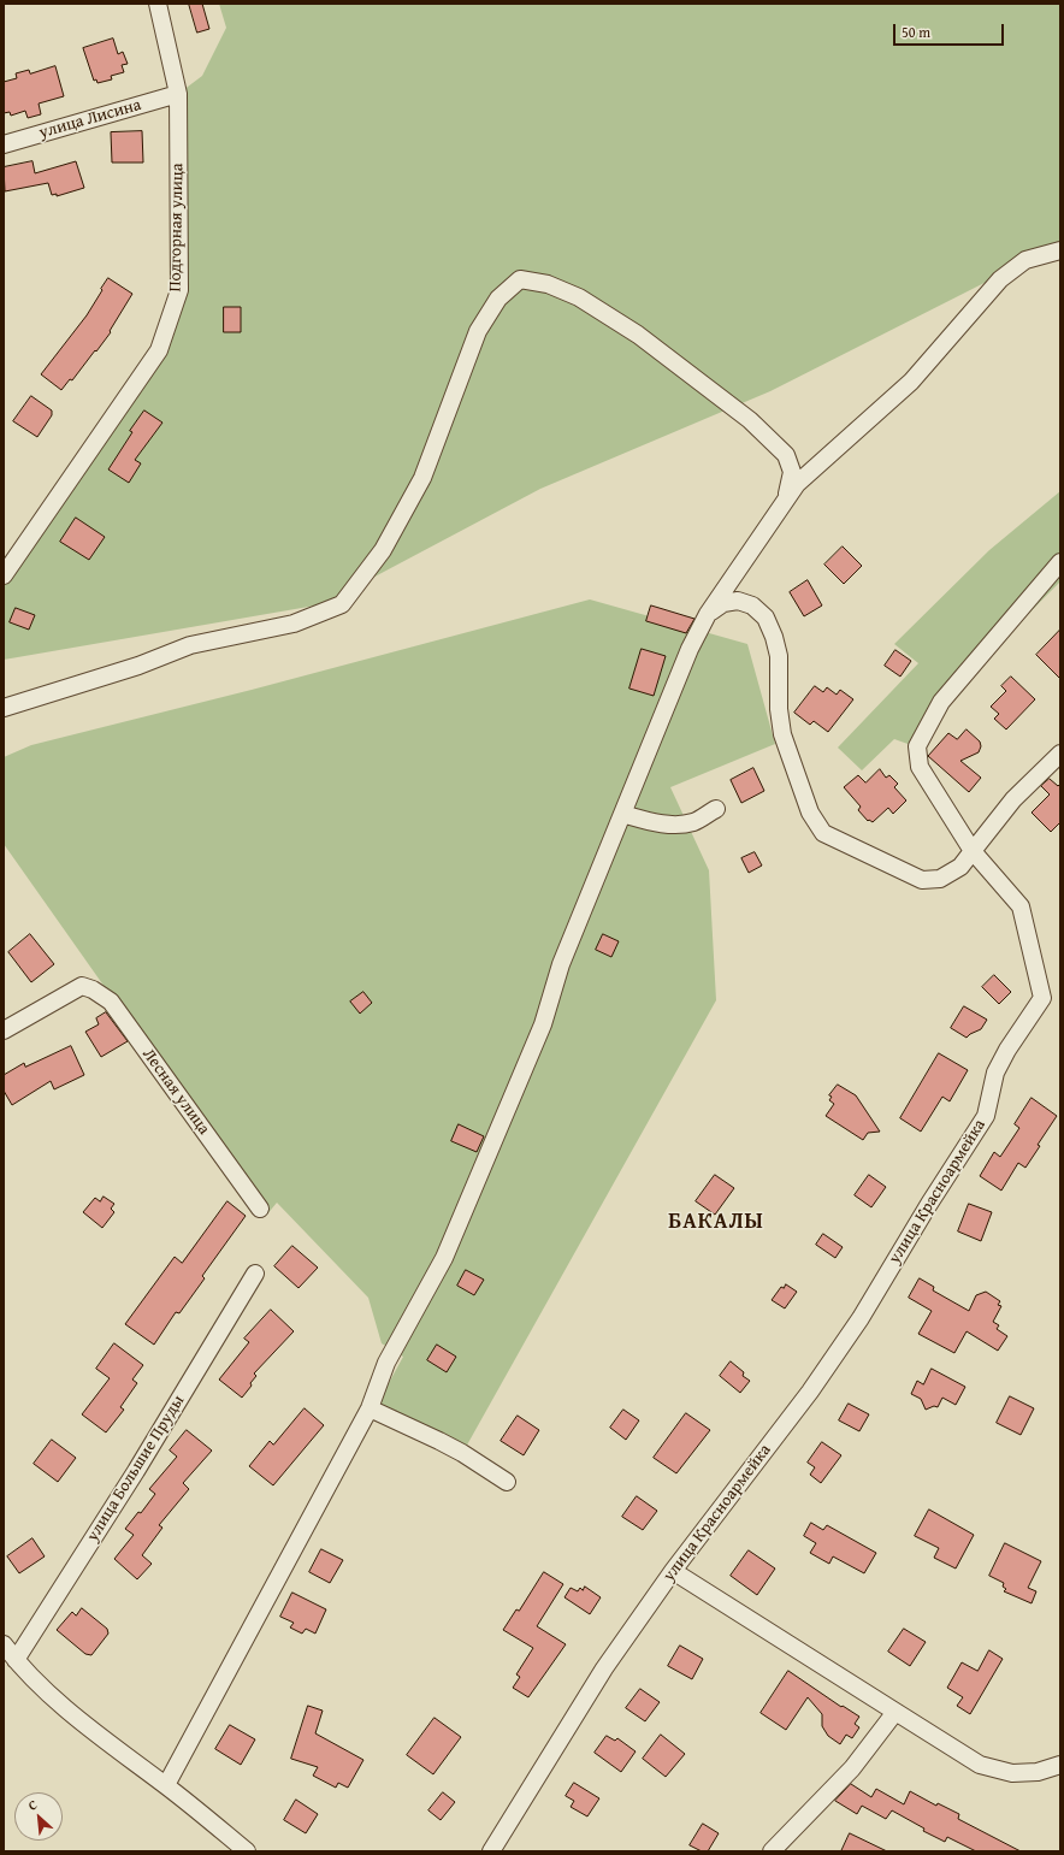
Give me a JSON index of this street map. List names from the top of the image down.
{
  "streets": {
    "street": [
      "улица Лисина",
      "Подгорная улица",
      "Лесная улица",
      "улица Красноармейка",
      "улица Большие Пруды"
    ]
  },
  "crossings": [
    ["улица Лисина", "Подгорная улица"]
  ],
  "districts": ["БАКАЛЫ"],
  "scale_bar": "50 m",
  "north": "top left"
}
